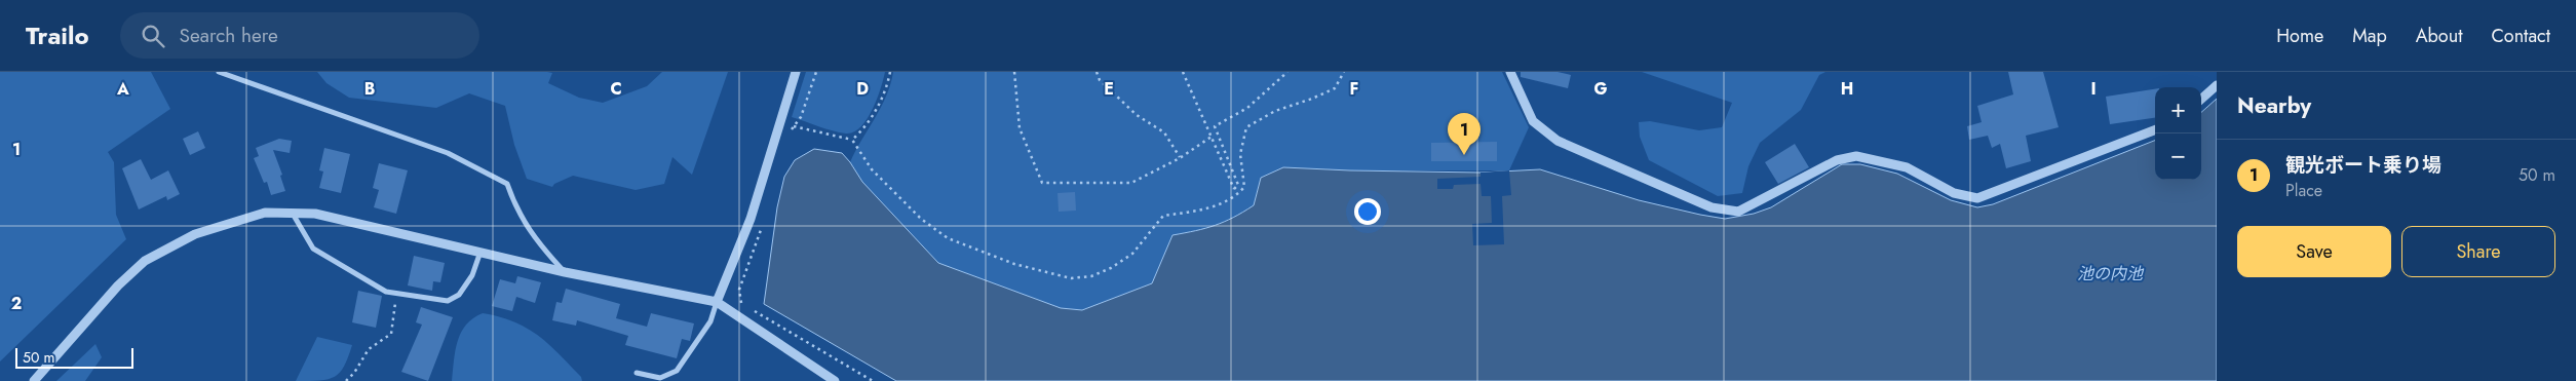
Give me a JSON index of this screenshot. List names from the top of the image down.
{
  "water": ["池の内池"],
  "scale_bar": "50 m",
  "page": {
    "header": "Trailo",
    "search": "Search here",
    "nav": [
      "Home",
      "Map",
      "About",
      "Contact"
    ],
    "heading": "Nearby",
    "map_buttons": ["+", "−"],
    "pins": "1",
    "list": [
      {
        "mark": "1",
        "name": "観光ボート乗り場",
        "note": "Place",
        "value": "50 m"
      }
    ],
    "buttons": ["Save", "Share"],
    "scale": "50 m"
  },
  "grid": {
    "columns": [
      "A",
      "B",
      "C",
      "D",
      "E",
      "F",
      "G",
      "H",
      "I"
    ],
    "rows": ["1", "2"]
  }
}
